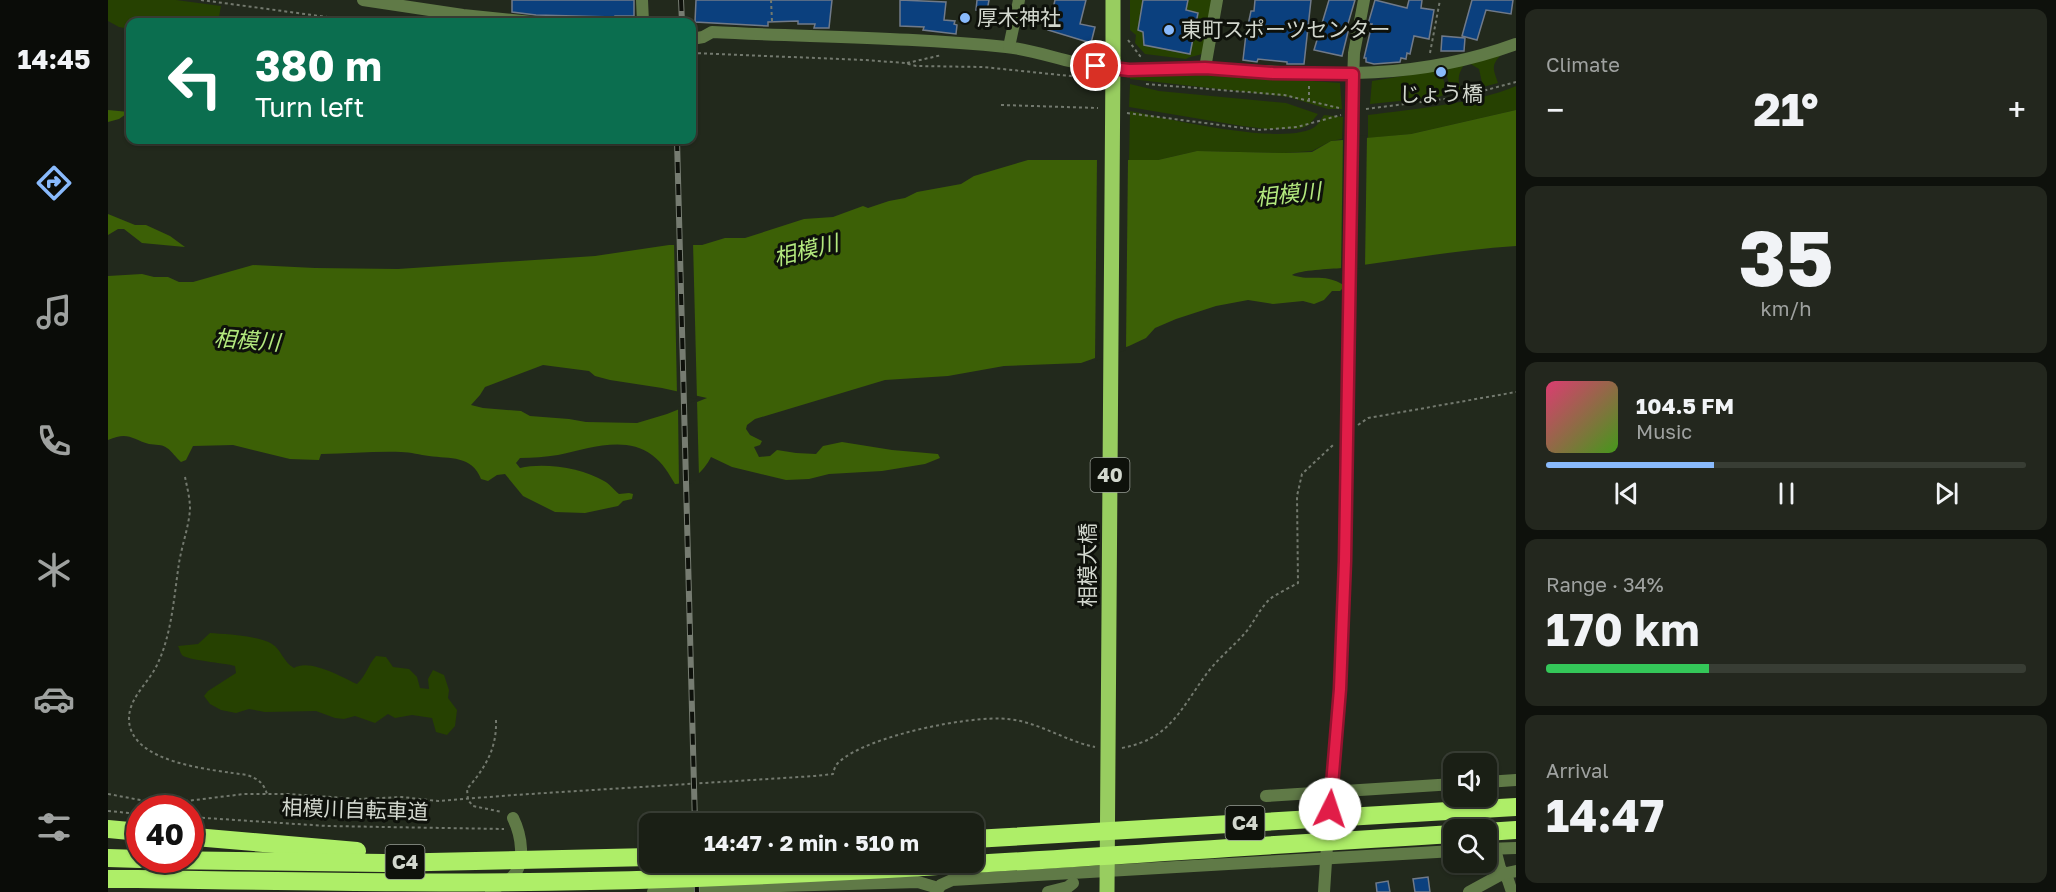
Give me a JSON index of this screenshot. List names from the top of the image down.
{
  "streets": {
    "highway": ["C4"],
    "main road": ["40", "相模大橋"],
    "path": ["相模川自転車道"]
  },
  "crossings": [
    ["40", "相模大橋"]
  ],
  "water": ["相模川"],
  "places": ["厚木神社", "東町スポーツセンター", "じょう橋"],
  "page": {
    "tabs": "14:45",
    "tile": [
      "Climate",
      ["35", "km/h"],
      ["Range · 34%", "170 km"],
      ["Arrival", "14:47"]
    ],
    "turn": ["380 m", "Turn left"],
    "heat": ["−", "21°", "+"],
    "song": ["104.5 FM", "Music"],
    "limit": "40",
    "trip": "14:47 · 2 min · 510 m"
  }
}
